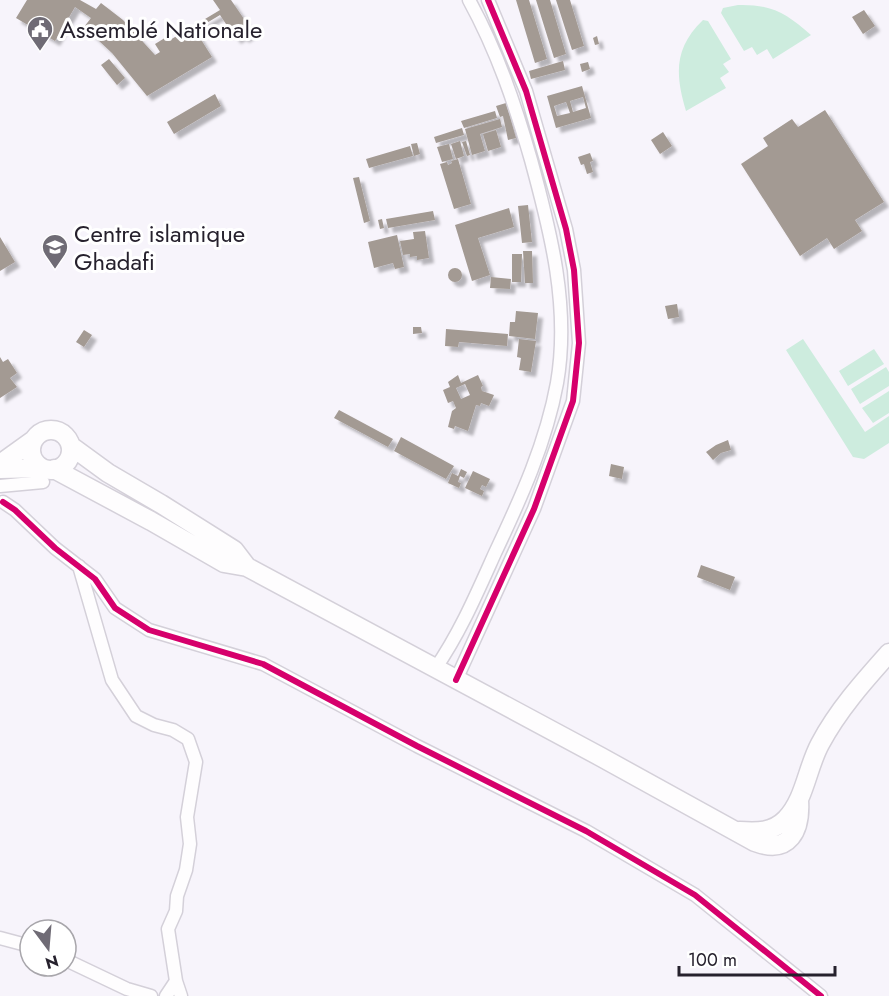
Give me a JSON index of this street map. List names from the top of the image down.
{
  "places": {
    "public building": ["Assemblé Nationale"],
    "school or university": ["Centre islamique Ghadafi"]
  },
  "scale_bar": "100 m",
  "north": "bottom"
}
